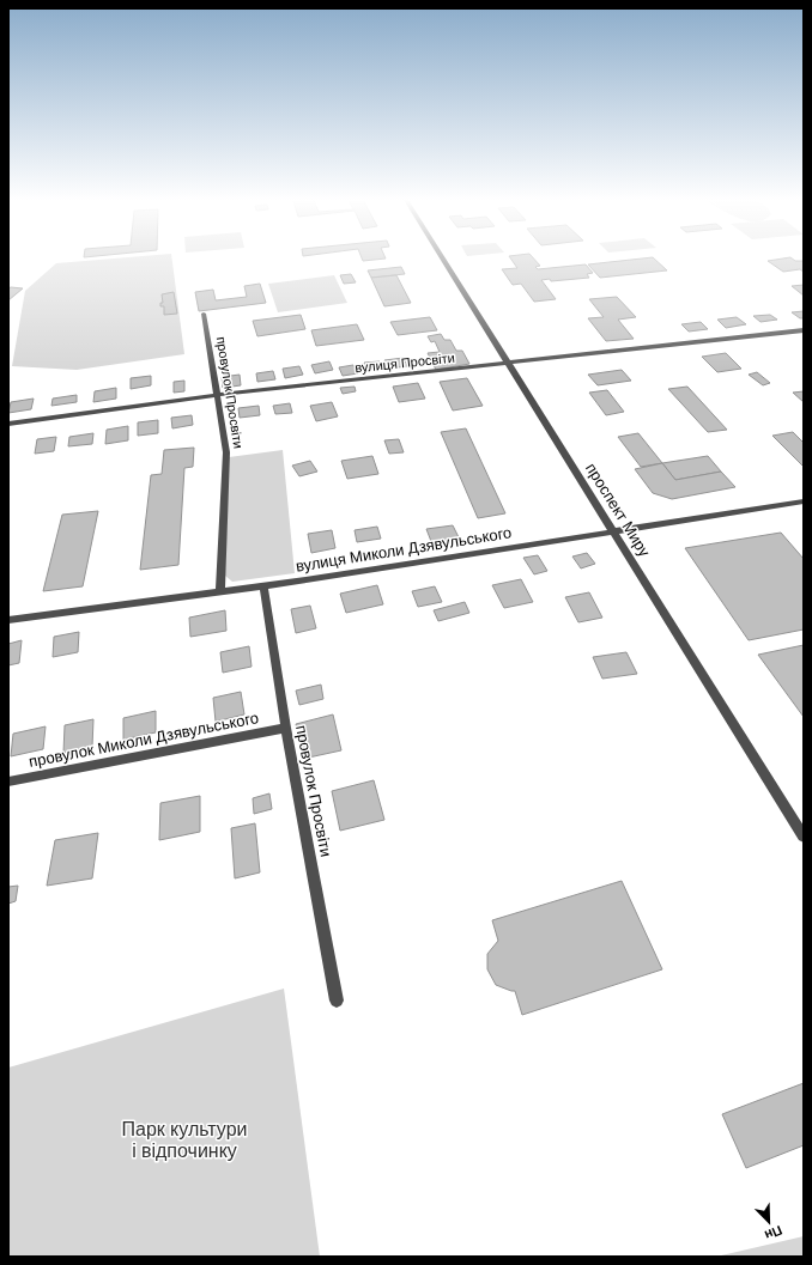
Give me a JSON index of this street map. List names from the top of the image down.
{
  "streets": {
    "street": [
      "вулиця Просвіти",
      "провулок Просвіти",
      "проспект Миру",
      "вулиця Миколи Дзявульського",
      "провулок Миколи Дзявульського"
    ]
  },
  "crossings": [
    ["вулиця Просвіти", "провулок Просвіти"],
    ["вулиця Просвіти", "проспект Миру"],
    ["провулок Просвіти", "вулиця Миколи Дзявульського"],
    ["провулок Просвіти", "провулок Миколи Дзявульського"],
    ["проспект Миру", "вулиця Миколи Дзявульського"]
  ],
  "parks": ["Парк культури і відпочинку"],
  "north": "bottom right"
}
